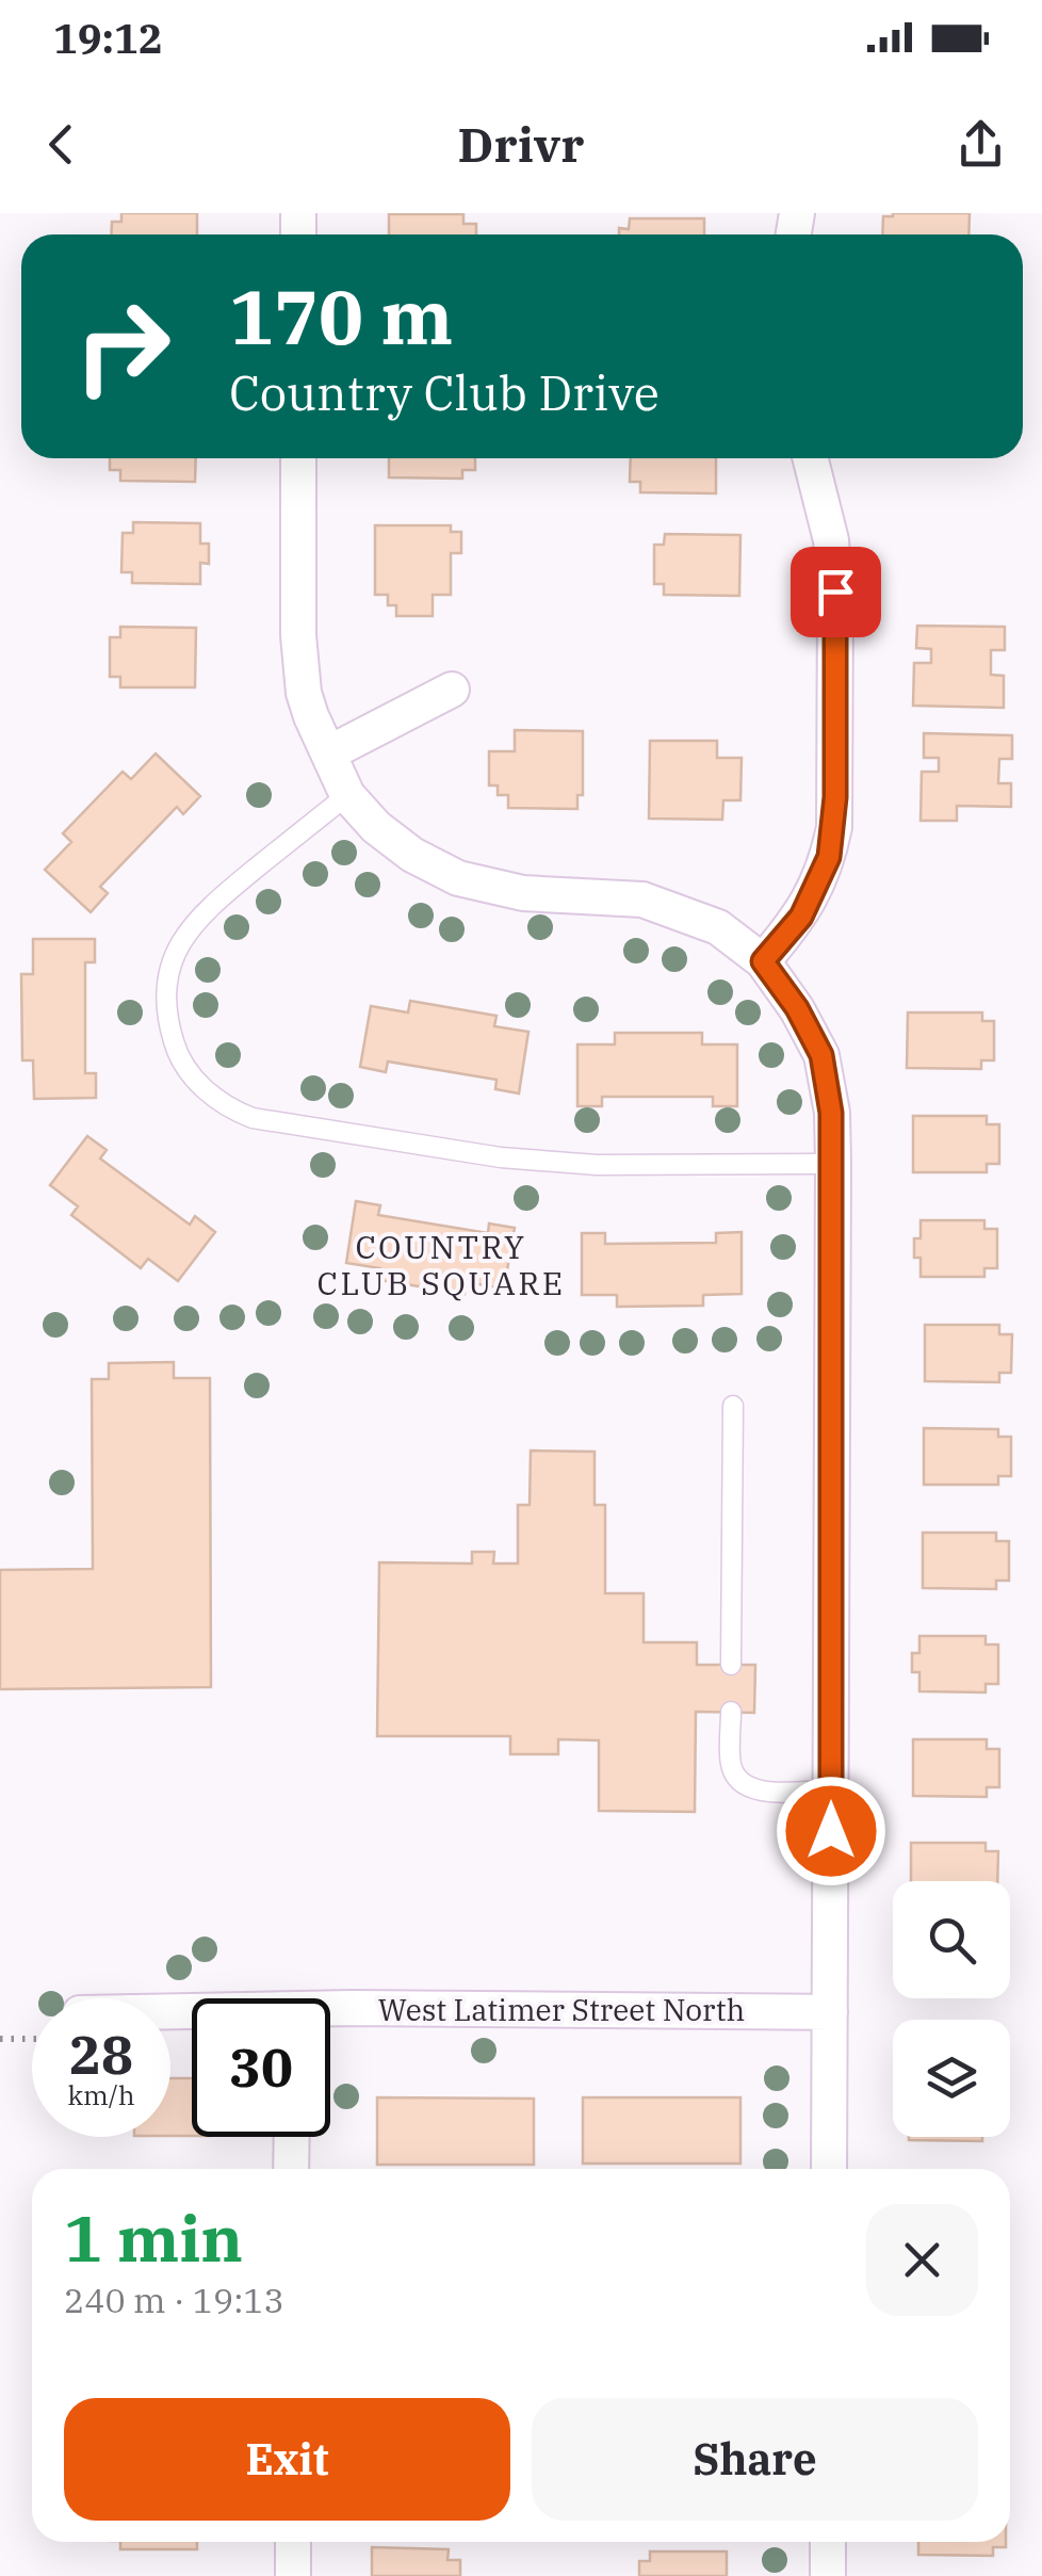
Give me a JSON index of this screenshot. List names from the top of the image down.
{
  "streets": {
    "street": ["West Latimer Street North"]
  },
  "districts": ["COUNTRY CLUB SQUARE"],
  "page": {
    "status": "19:12",
    "header": "Drivr",
    "turn": ["170 m", "Country Club Drive"],
    "speed": "28 km/h",
    "limit": "30",
    "heading": ["1 min", "240 m · 19:13"],
    "buttons": ["Exit", "Share"]
  }
}
